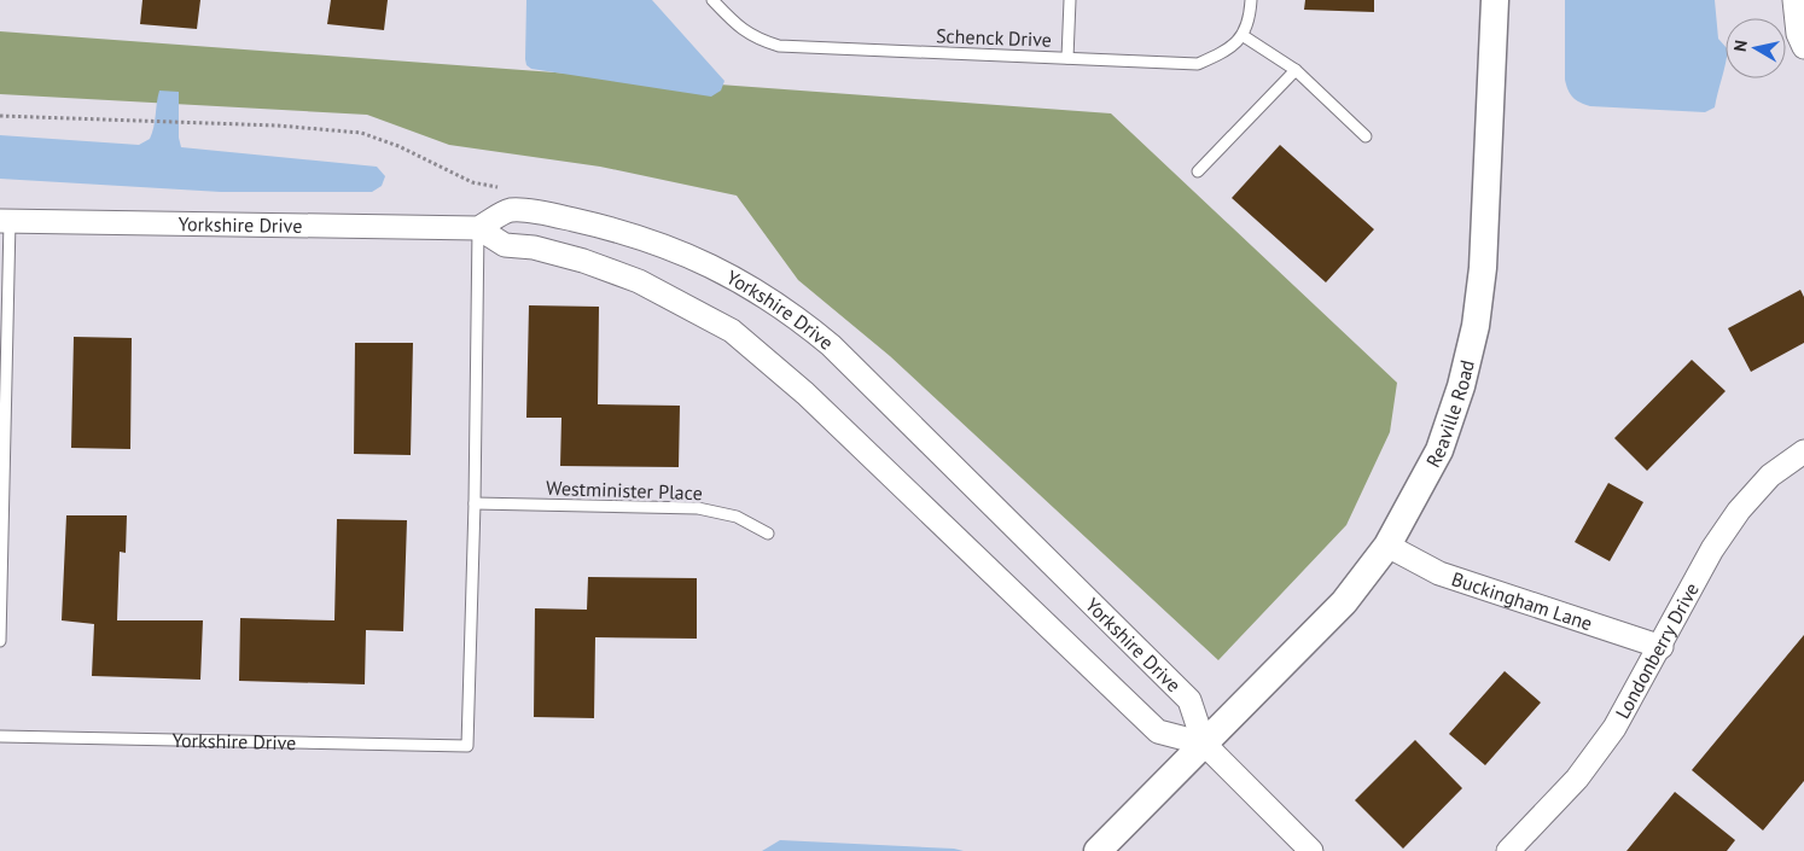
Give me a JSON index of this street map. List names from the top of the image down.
{
  "streets": {
    "street": [
      "Yorkshire Drive",
      "Reaville Road",
      "Buckingham Lane",
      "Londonberry Drive"
    ],
    "lane": ["Schenck Drive", "Westminister Place"]
  },
  "crossings": [
    ["Yorkshire Drive", "Reaville Road"],
    ["Yorkshire Drive", "Westminister Place"],
    ["Reaville Road", "Buckingham Lane"],
    ["Buckingham Lane", "Londonberry Drive"]
  ],
  "north": "left"
}
